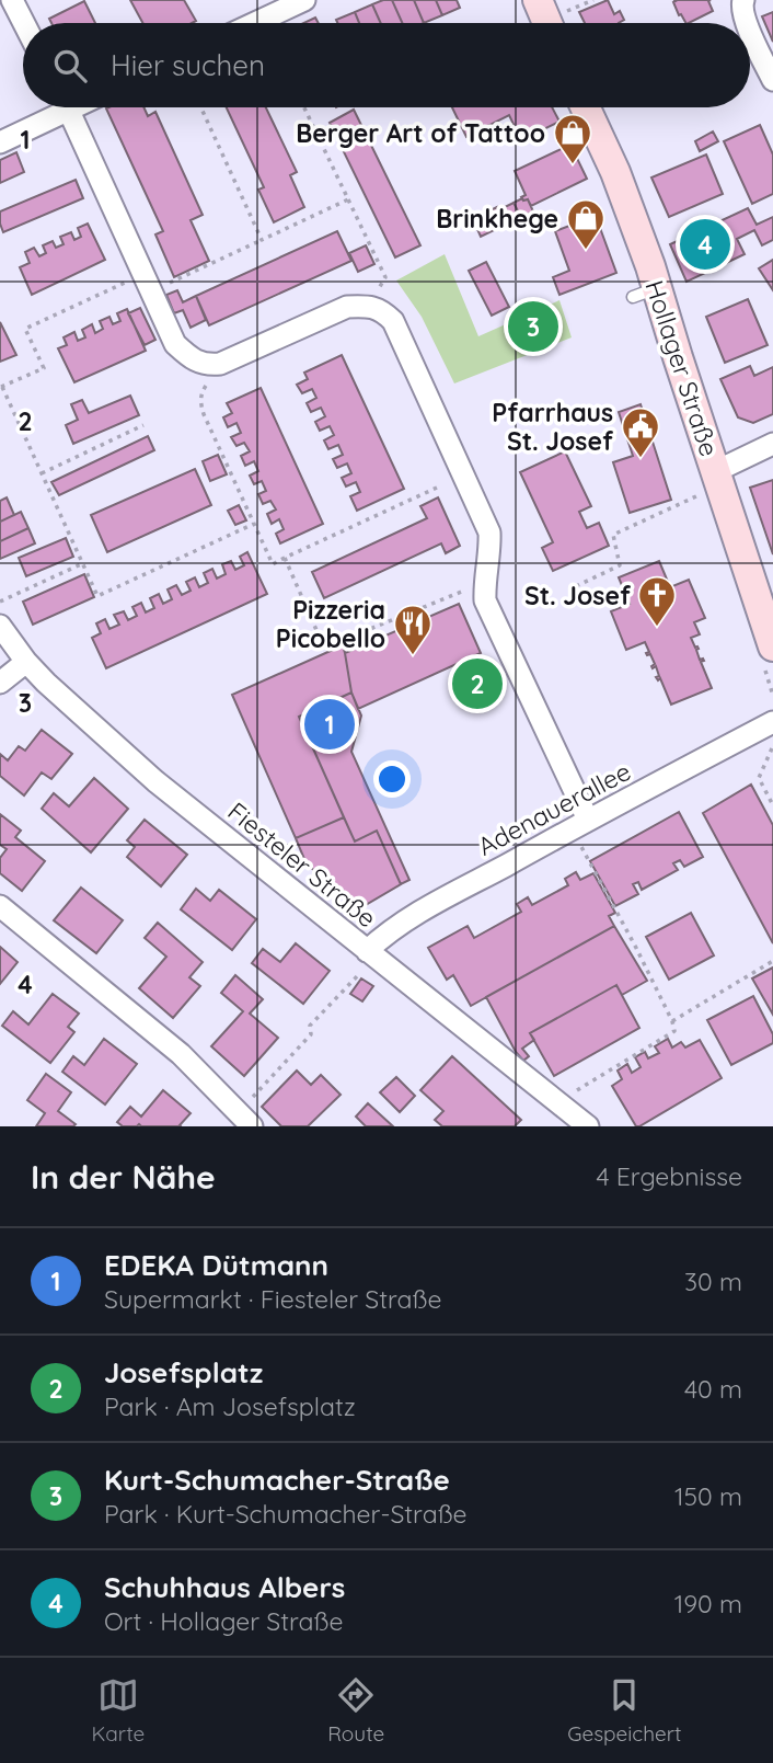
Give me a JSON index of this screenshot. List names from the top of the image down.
{
  "streets": {
    "main road": ["Hollager Straße"],
    "street": ["Adenauerallee", "Fiesteler Straße"]
  },
  "crossings": [
    ["Adenauerallee", "Fiesteler Straße"]
  ],
  "places": {
    "shop": ["Berger Art of Tattoo", "Brinkhege"],
    "public building": ["Pfarrhaus St. Josef"],
    "church": ["St. Josef"],
    "restaurant": ["Pizzeria Picobello"]
  },
  "page": {
    "search": "Hier suchen",
    "pins": [
      "4",
      "3",
      "2",
      "1"
    ],
    "heading": ["In der Nähe", "4 Ergebnisse"],
    "list": [
      {
        "mark": "1",
        "name": "EDEKA Dütmann",
        "note": "Supermarkt · Fiesteler Straße",
        "value": "30 m"
      },
      {
        "mark": "2",
        "name": "Josefsplatz",
        "note": "Park · Am Josefsplatz",
        "value": "40 m"
      },
      {
        "mark": "3",
        "name": "Kurt-Schumacher-Straße",
        "note": "Park · Kurt-Schumacher-Straße",
        "value": "150 m"
      },
      {
        "mark": "4",
        "name": "Schuhhaus Albers",
        "note": "Ort · Hollager Straße",
        "value": "190 m"
      }
    ],
    "nav": ["Karte", "Route", "Gespeichert"]
  },
  "grid": {
    "rows": [
      "1",
      "2",
      "3",
      "4"
    ]
  }
}
